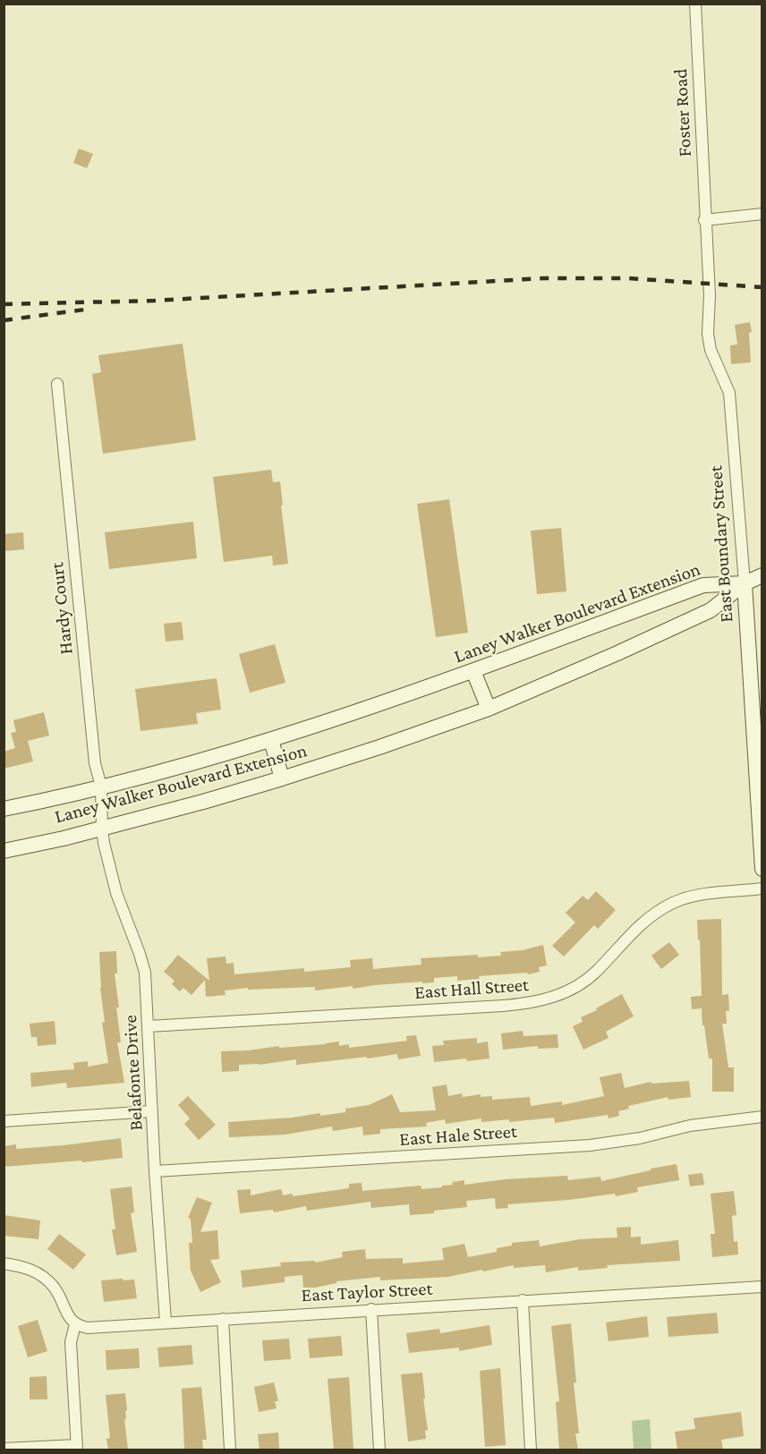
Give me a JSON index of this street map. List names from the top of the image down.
{
  "streets": {
    "main road": ["East Boundary Street", "Laney Walker Boulevard Extension"],
    "street": [
      "Foster Road",
      "Hardy Court",
      "East Hall Street",
      "Belafonte Drive",
      "East Hale Street",
      "East Taylor Street"
    ]
  },
  "crossings": [
    ["Foster Road", "East Boundary Street"],
    ["East Boundary Street", "Laney Walker Boulevard Extension"],
    ["Hardy Court", "Laney Walker Boulevard Extension"],
    ["Hardy Court", "Belafonte Drive"],
    ["Laney Walker Boulevard Extension", "Belafonte Drive"],
    ["East Hall Street", "Belafonte Drive"],
    ["Belafonte Drive", "East Hale Street"],
    ["Belafonte Drive", "East Taylor Street"]
  ]
}
